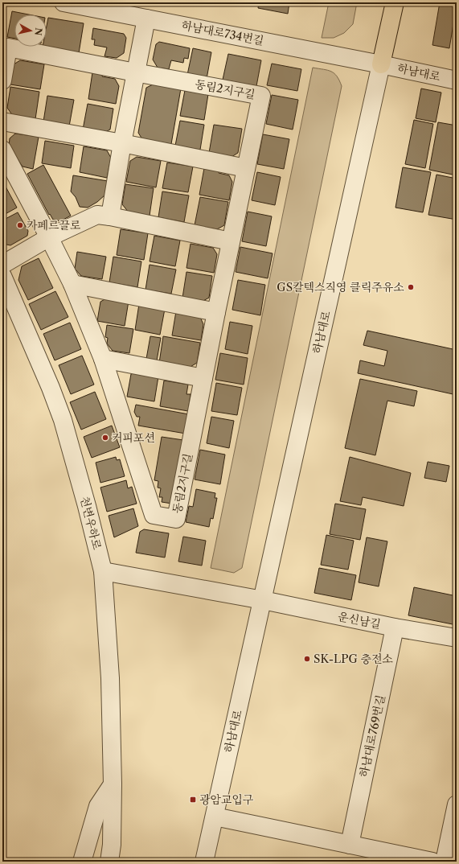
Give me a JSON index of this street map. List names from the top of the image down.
{
  "streets": {
    "main road": ["하남대로"],
    "street": [
      "하남대로734번길",
      "동림2지구길",
      "천변우하로",
      "운신남길",
      "하남대로769번길"
    ]
  },
  "crossings": [
    ["하남대로734번길", "하남대로"],
    ["하남대로", "운신남길"],
    ["운신남길", "하남대로769번길"]
  ],
  "places": {
    "other": [
      "카페르끌로",
      "GS칼텍스직영 클릭주유소",
      "커피포션",
      "SK-LPG 충전소"
    ],
    "transit": ["광암교입구"]
  },
  "north": "right"
}
